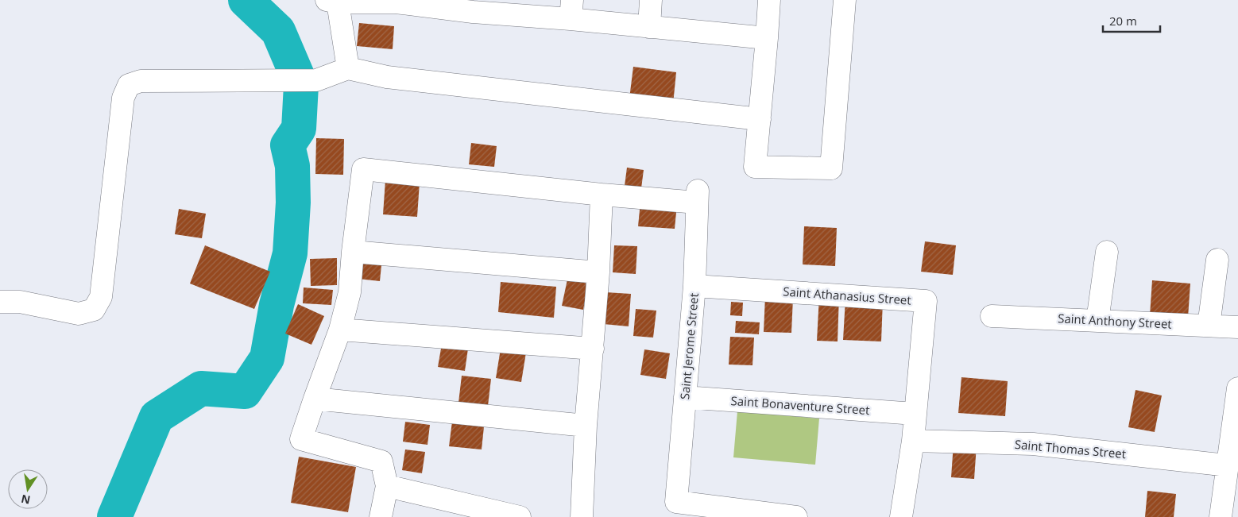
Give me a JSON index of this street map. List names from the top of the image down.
{
  "streets": {
    "street": [
      "Saint Athanasius Street",
      "Saint Anthony Street",
      "Saint Jerome Street",
      "Saint Bonaventure Street",
      "Saint Thomas Street"
    ]
  },
  "crossings": [
    ["Saint Athanasius Street", "Saint Jerome Street"],
    ["Saint Athanasius Street", "Saint Bonaventure Street"],
    ["Saint Athanasius Street", "Saint Thomas Street"],
    ["Saint Jerome Street", "Saint Bonaventure Street"]
  ],
  "scale_bar": "20 m",
  "north": "bottom"
}
